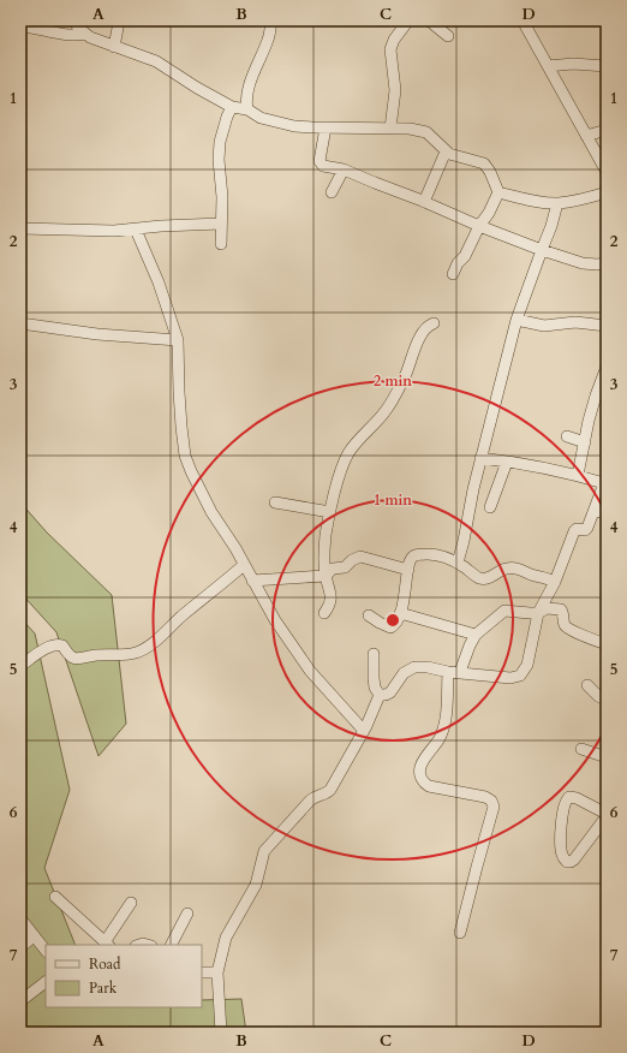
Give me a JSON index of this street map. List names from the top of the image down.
{
  "legend": ["Road", "Park"],
  "grid": {
    "columns": [
      "A",
      "B",
      "C",
      "D"
    ],
    "rows": [
      "1",
      "2",
      "3",
      "4",
      "5",
      "6",
      "7"
    ]
  },
  "rings": ["2 min", "1 min"]
}
